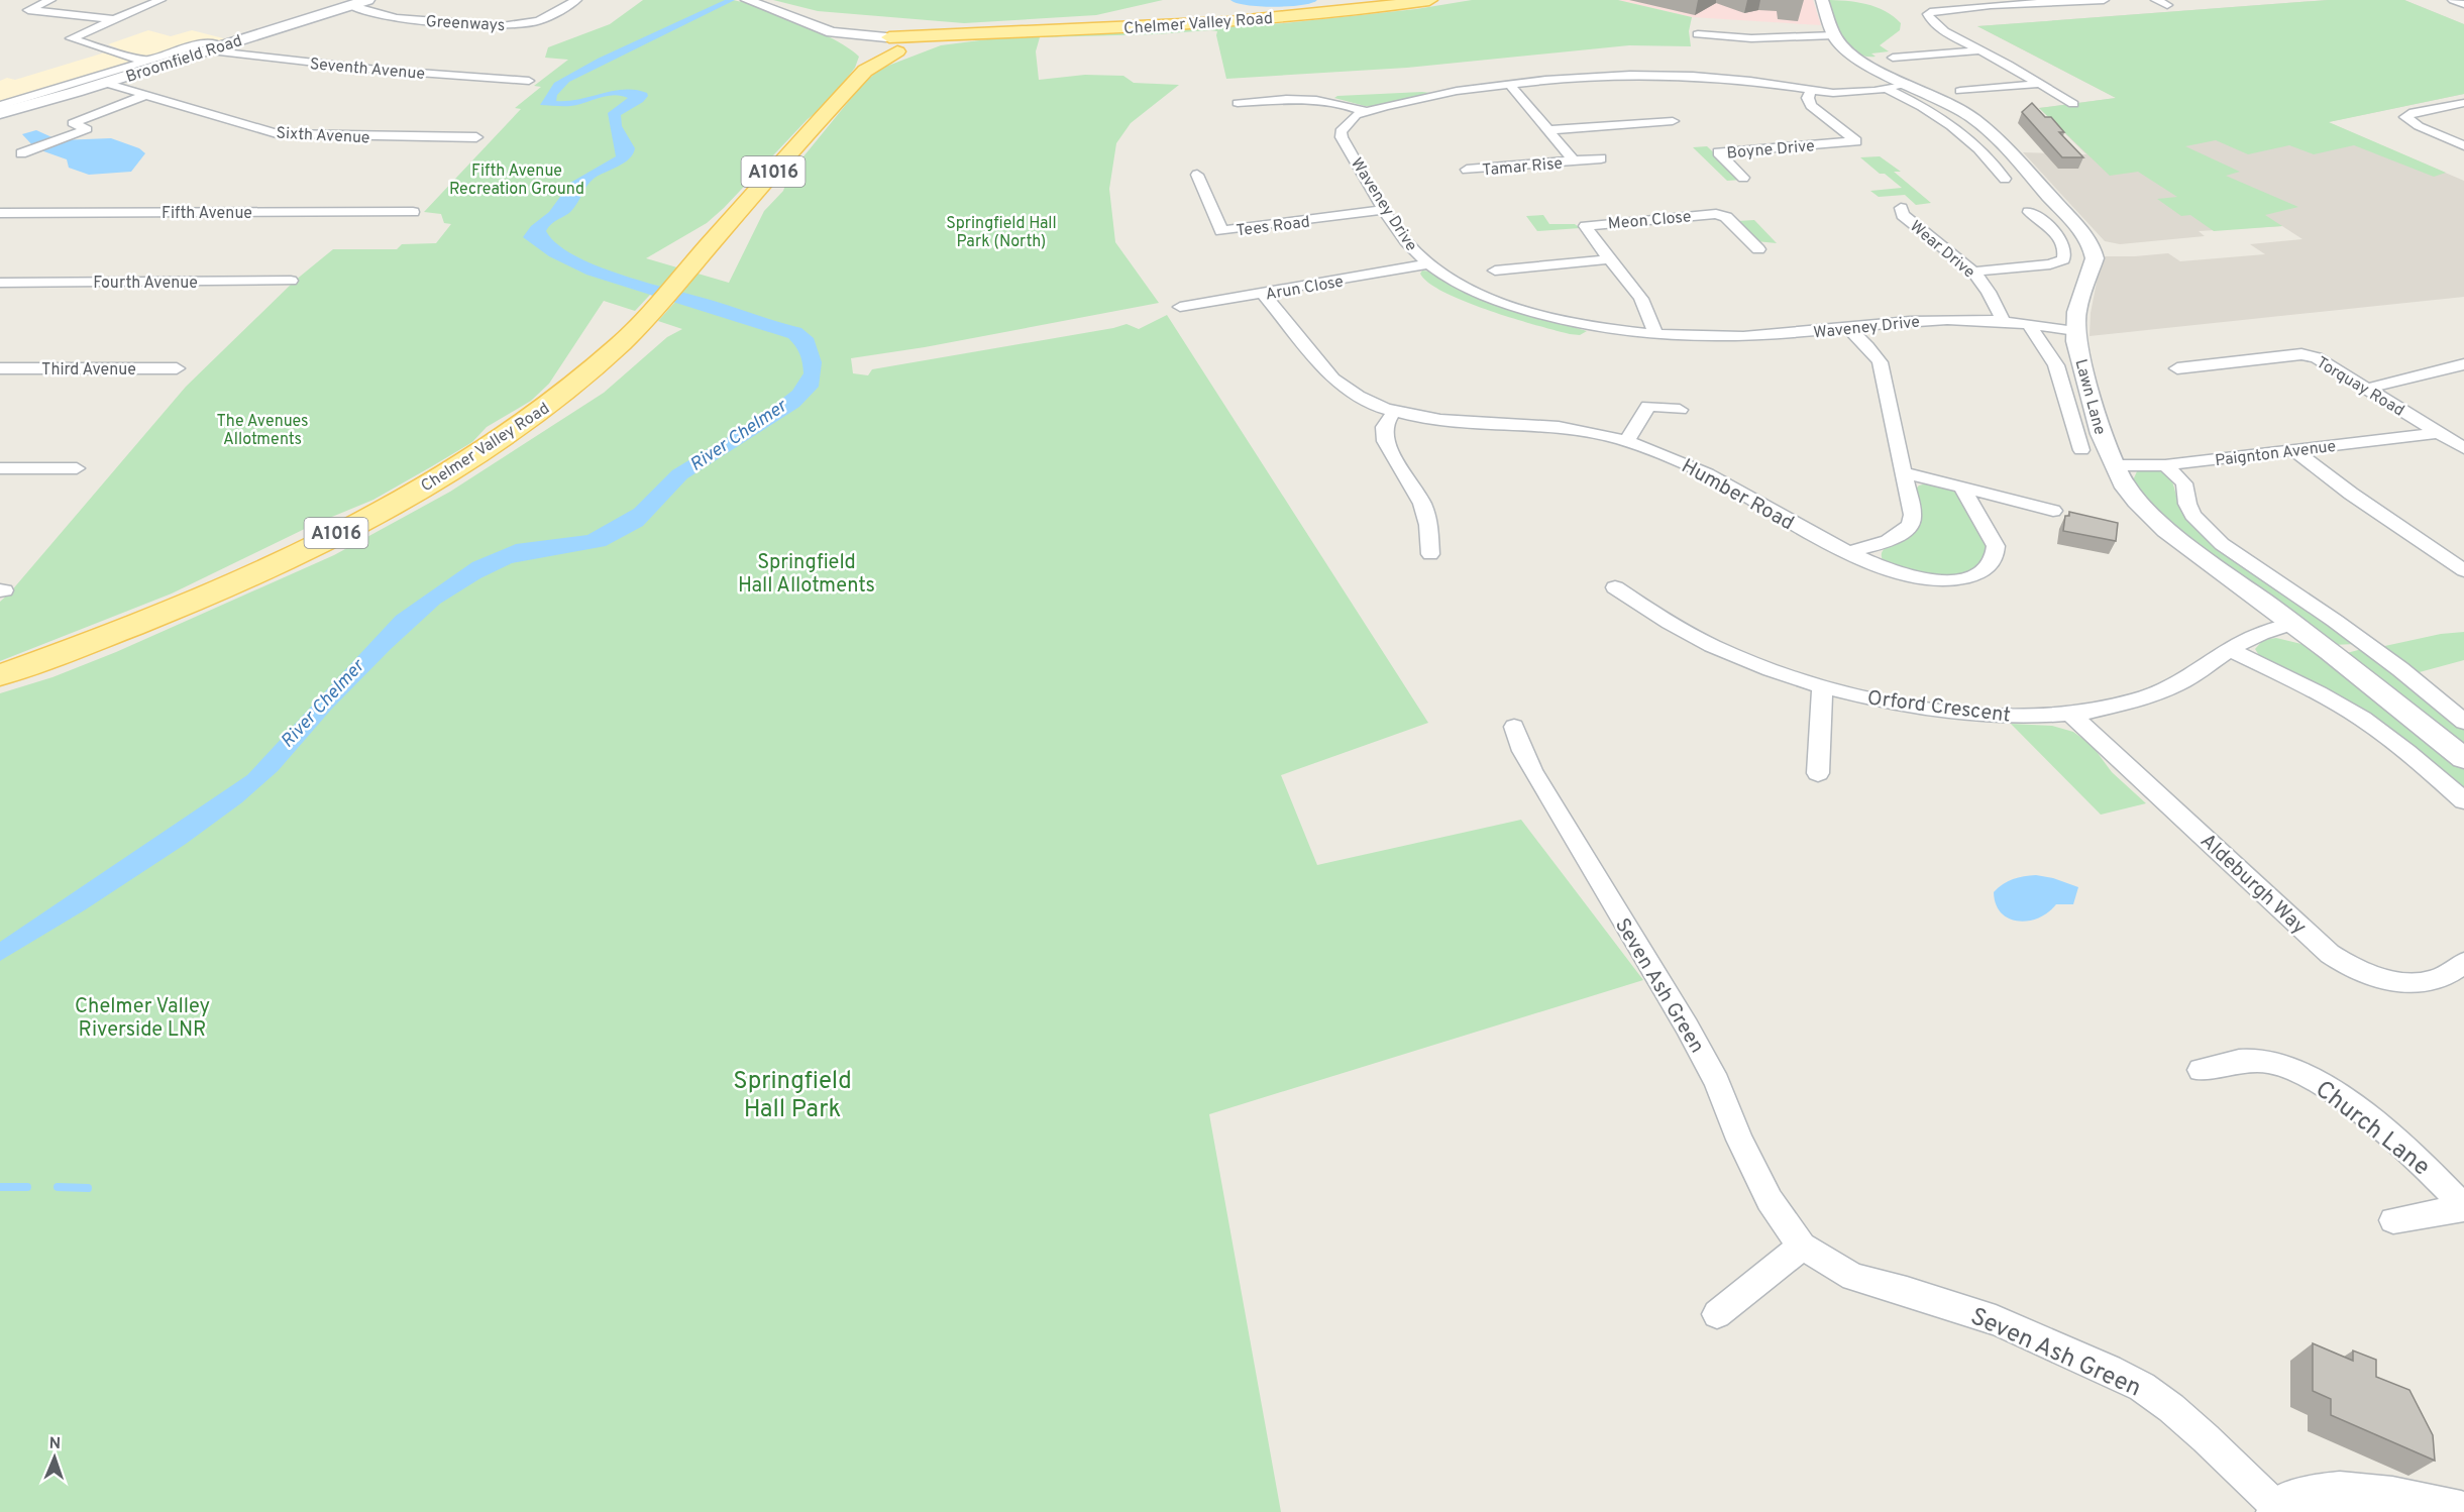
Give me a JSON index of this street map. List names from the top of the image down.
{
  "streets": {
    "main road": ["Chelmer Valley Road", "Broomfield Road", "A1016"],
    "street": [
      "Greenways",
      "Seventh Avenue",
      "Sixth Avenue",
      "Boyne Drive",
      "Tamar Rise",
      "Waveney Drive",
      "Fifth Avenue",
      "Meon Close",
      "Tees Road",
      "Wear Drive",
      "Fourth Avenue",
      "Arun Close",
      "Third Avenue",
      "Torquay Road",
      "Lawn Lane",
      "Paignton Avenue",
      "Humber Road",
      "Orford Crescent",
      "Aldeburgh Way",
      "Seven Ash Green",
      "Church Lane"
    ]
  },
  "crossings": [
    ["Greenways", "Broomfield Road"],
    ["Chelmer Valley Road", "A1016"],
    ["Broomfield Road", "Seventh Avenue"],
    ["Broomfield Road", "Sixth Avenue"],
    ["Boyne Drive", "Waveney Drive"],
    ["Tamar Rise", "Waveney Drive"],
    ["Waveney Drive", "Meon Close"],
    ["Waveney Drive", "Tees Road"],
    ["Waveney Drive", "Wear Drive"],
    ["Waveney Drive", "Arun Close"],
    ["Waveney Drive", "Lawn Lane"],
    ["Arun Close", "Humber Road"],
    ["Torquay Road", "Paignton Avenue"],
    ["Lawn Lane", "Paignton Avenue"],
    ["Lawn Lane", "Orford Crescent"],
    ["Orford Crescent", "Aldeburgh Way"]
  ],
  "water": ["River Chelmer"],
  "parks": [
    "Fifth Avenue Recreation Ground",
    "Springfield Hall Park (North)",
    "The Avenues Allotments",
    "Springfield Hall Allotments",
    "Chelmer Valley Riverside LNR",
    "Springfield Hall Park"
  ],
  "north": "top"
}
